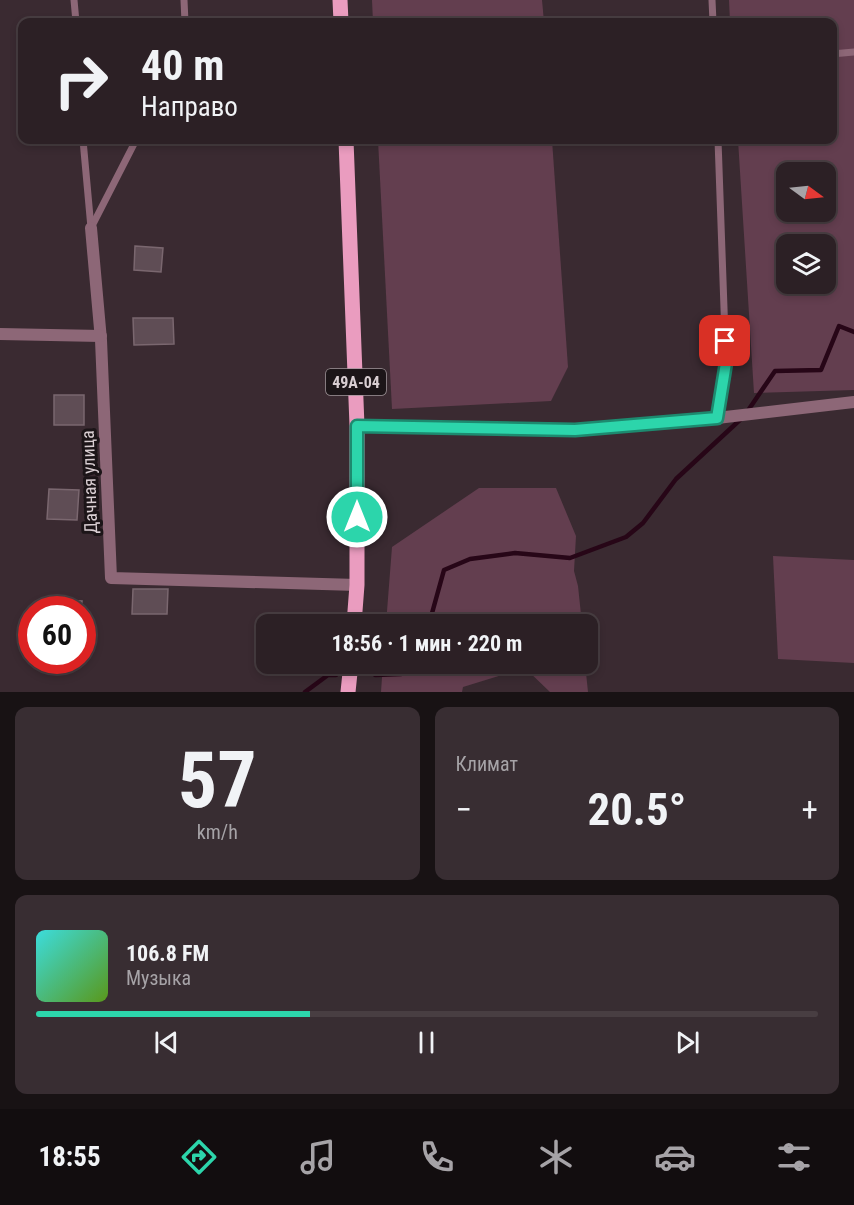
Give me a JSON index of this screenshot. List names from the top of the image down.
{
  "streets": {
    "main road": ["49А-04"],
    "street": ["Дачная улица"]
  },
  "crossings": [
    ["49А-04", "Дачная улица"]
  ],
  "north": "right",
  "page": {
    "turn": ["40 m", "Направо"],
    "limit": "60",
    "trip": "18:56 · 1 мин · 220 m",
    "tile": [
      ["57", "km/h"],
      "Климат"
    ],
    "heat": ["−", "20.5°", "+"],
    "song": ["106.8 FM", "Музыка"],
    "tabs": "18:55"
  }
}
